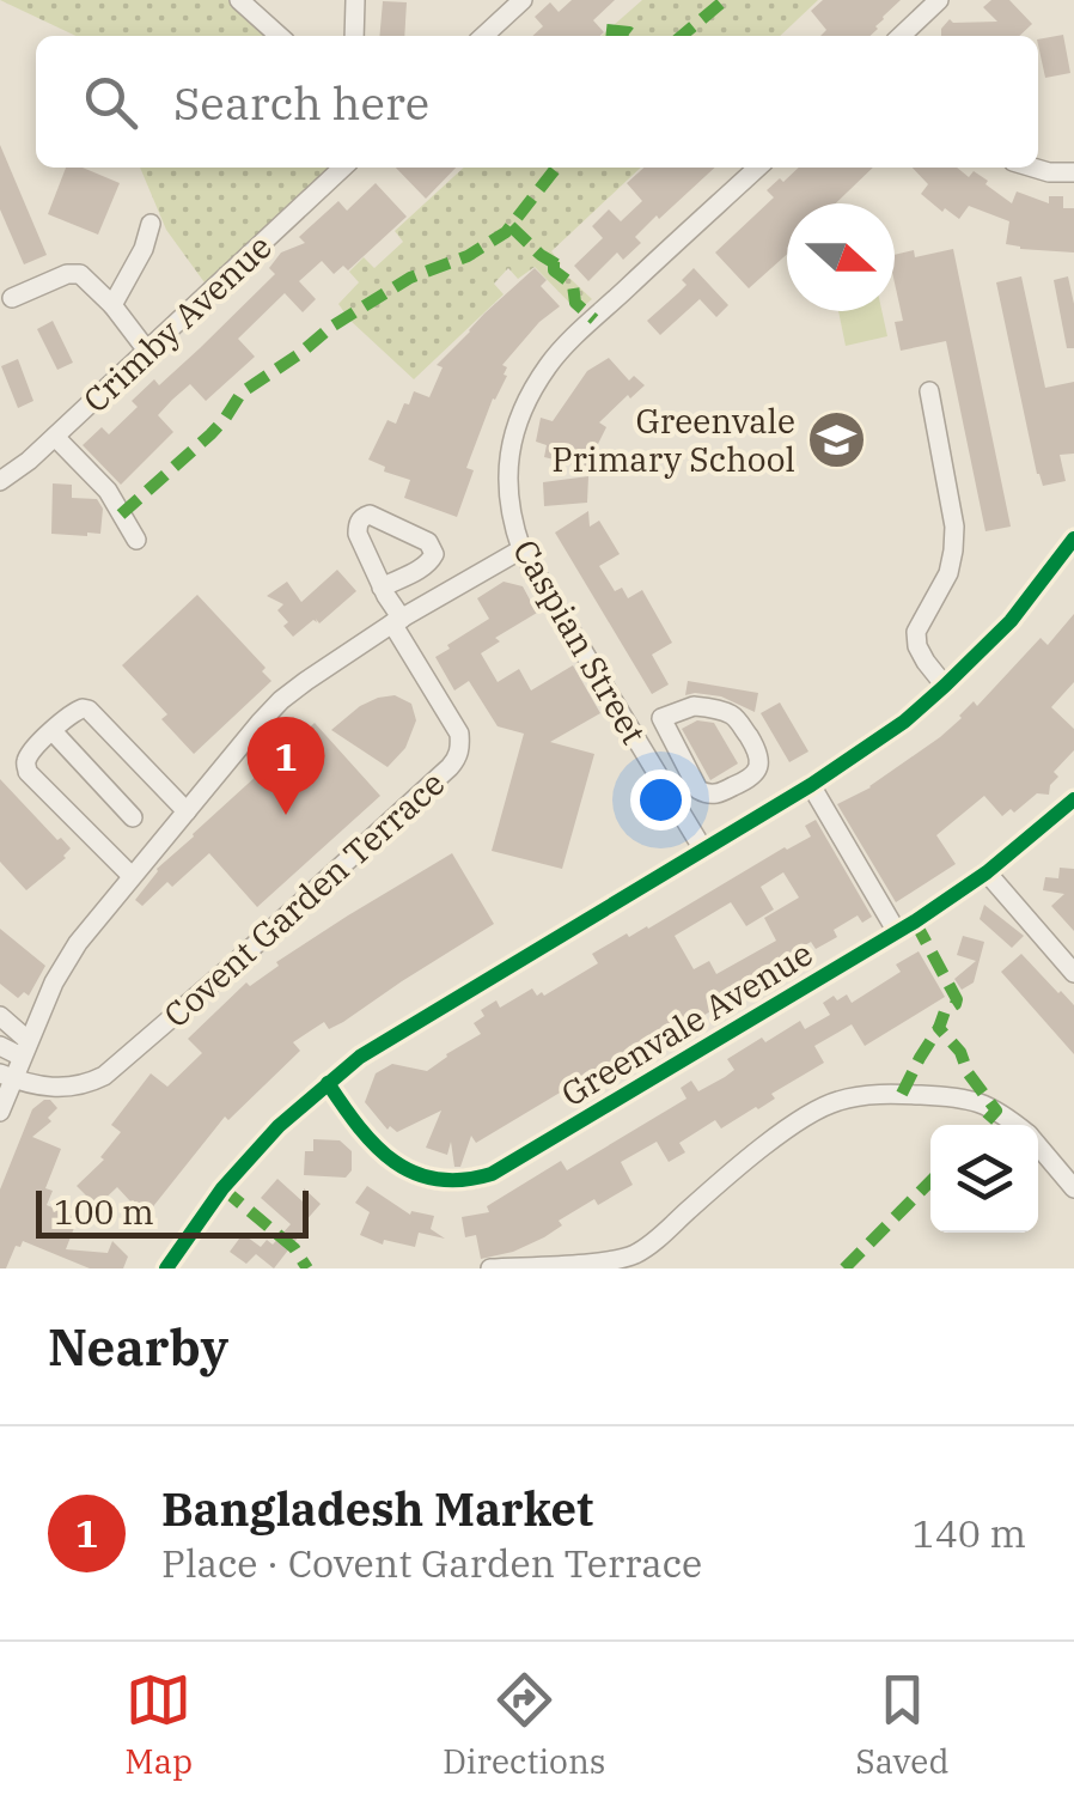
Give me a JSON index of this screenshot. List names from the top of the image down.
{
  "streets": {
    "street": [
      "Crimby Avenue",
      "Caspian Street",
      "Covent Garden Terrace",
      "Greenvale Avenue"
    ]
  },
  "places": {
    "school or university": ["Greenvale Primary School"]
  },
  "scale_bar": "100 m",
  "north": "right",
  "page": {
    "search": "Search here",
    "pins": "1",
    "scale": "100 m",
    "heading": "Nearby",
    "list": [
      {
        "mark": "1",
        "name": "Bangladesh Market",
        "note": "Place · Covent Garden Terrace",
        "value": "140 m"
      }
    ],
    "nav": ["Map", "Directions", "Saved"]
  }
}
